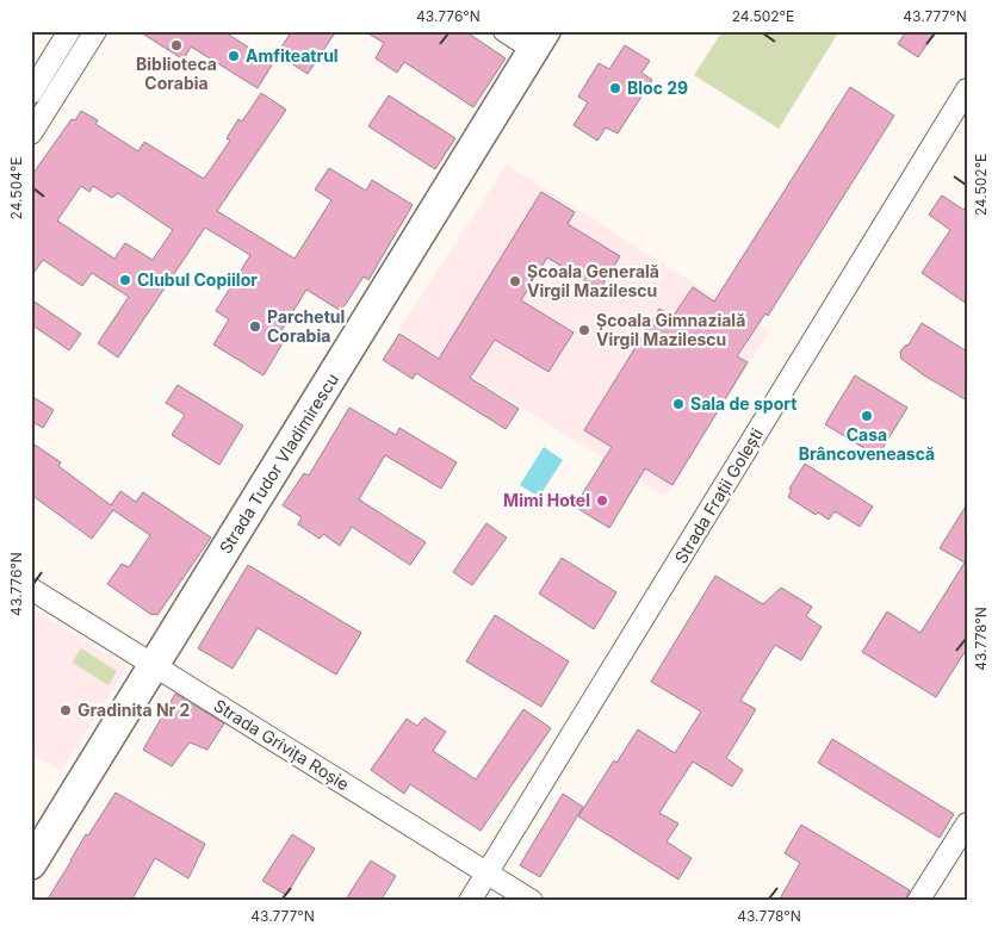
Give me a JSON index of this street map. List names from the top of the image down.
{
  "streets": {
    "street": ["Strada Tudor Vladimirescu", "Strada Frații Golești", "Strada Grivița Roșie"]
  },
  "crossings": [
    ["Strada Tudor Vladimirescu", "Strada Grivița Roșie"],
    ["Strada Frații Golești", "Strada Grivița Roșie"]
  ],
  "places": [
    "Biblioteca Corabia",
    "Amfiteatrul",
    "Bloc 29",
    "Clubul Copiilor",
    "Școala Generală Virgil Mazilescu",
    "Parchetul Corabia",
    "Școala Gimnazială Virgil Mazilescu",
    "Sala de sport",
    "Casa Brâncovenească",
    "Mimi Hotel",
    "Gradinita Nr 2"
  ],
  "coordinates": [
    "43.776°N",
    "24.502°E",
    "43.777°N",
    "24.504°E",
    "43.778°N"
  ]
}
